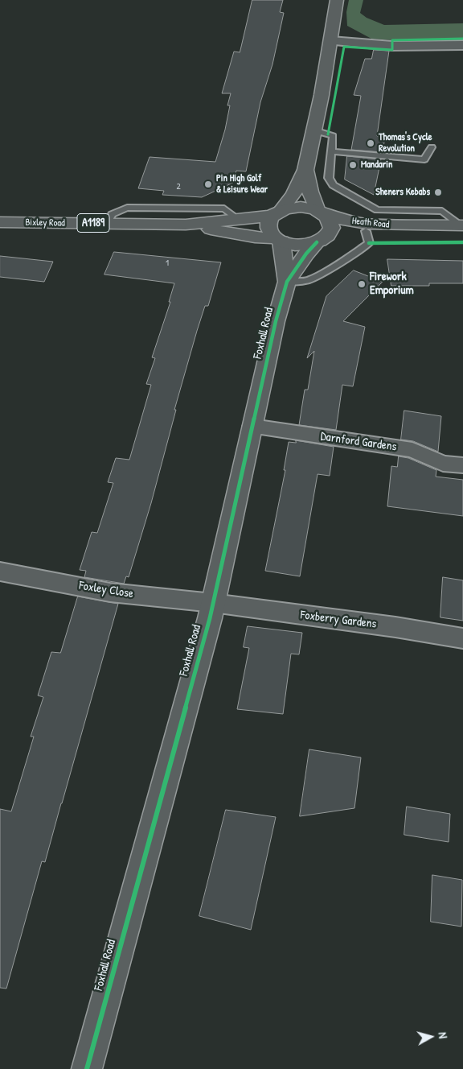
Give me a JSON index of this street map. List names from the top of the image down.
{
  "streets": {
    "street": [
      "Bixley Road",
      "A1189",
      "Heath Road",
      "Foxhall Road",
      "Darnford Gardens",
      "Foxley Close",
      "Foxberry Gardens"
    ]
  },
  "crossings": [
    ["Bixley Road", "Heath Road"],
    ["Bixley Road", "Foxhall Road"],
    ["Heath Road", "Foxhall Road"],
    ["Foxhall Road", "Darnford Gardens"],
    ["Foxhall Road", "Foxley Close"],
    ["Foxhall Road", "Foxberry Gardens"],
    ["Foxley Close", "Foxberry Gardens"]
  ],
  "places": [
    "Thomas's Cycle Revolution",
    "Mandarin",
    "Pin High Golf & Leisure Wear",
    "Sheners Kebabs",
    "Firework Emporium"
  ],
  "house_numbers": ["2", "1"],
  "north": "right"
}
